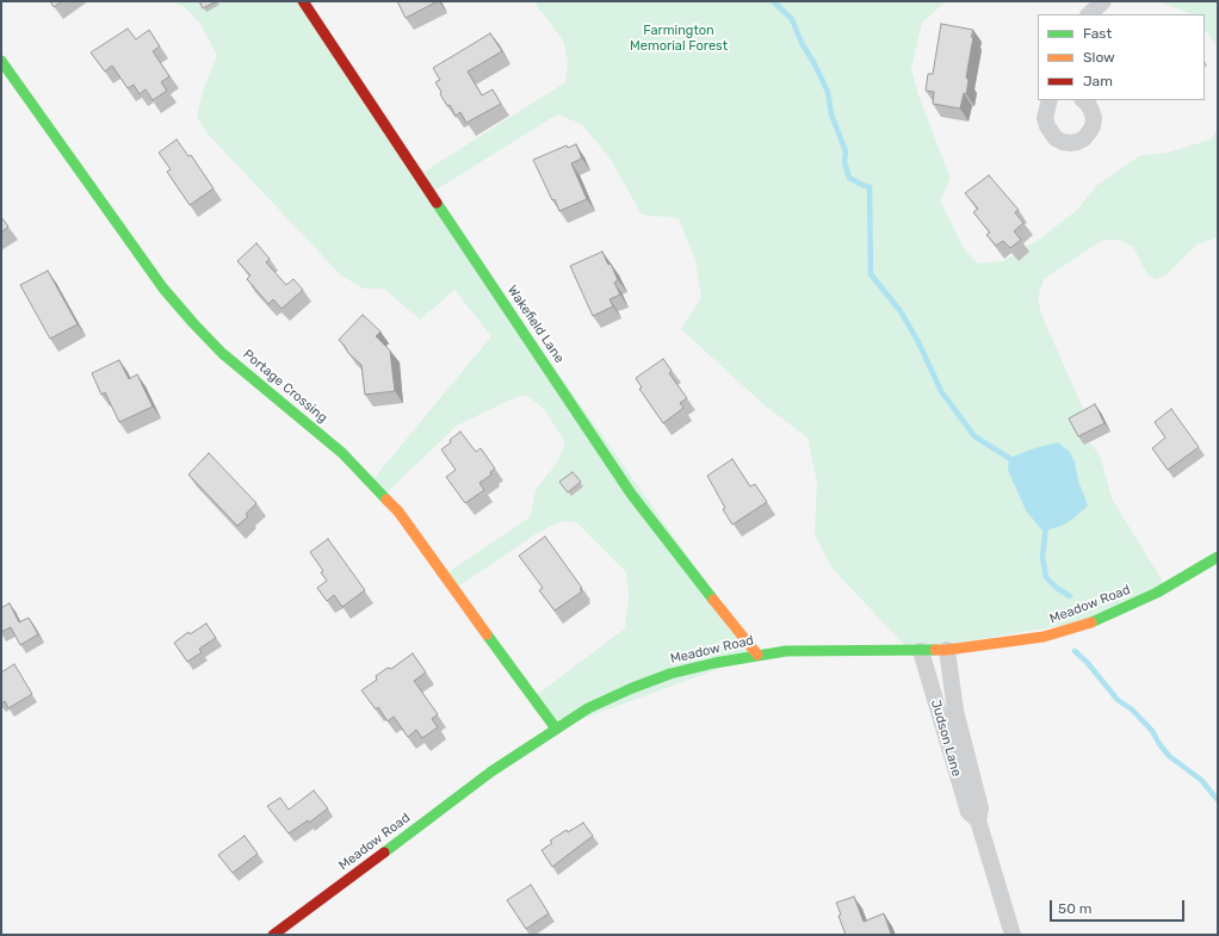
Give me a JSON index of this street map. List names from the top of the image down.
{
  "streets": {
    "street": [
      "Wakefield Lane",
      "Portage Crossing",
      "Meadow Road",
      "Judson Lane"
    ]
  },
  "crossings": [
    ["Wakefield Lane", "Meadow Road"],
    ["Portage Crossing", "Meadow Road"],
    ["Meadow Road", "Judson Lane"]
  ],
  "parks": ["Farmington Memorial Forest"],
  "legend": ["Fast", "Slow", "Jam"],
  "scale_bar": "50 m"
}
